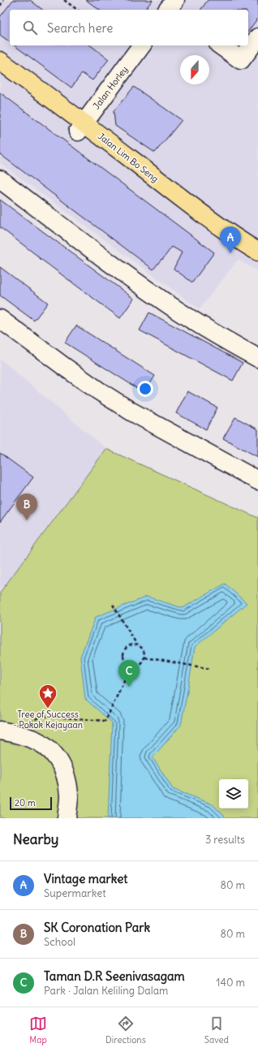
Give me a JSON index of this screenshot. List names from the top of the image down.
{
  "streets": {
    "main road": ["Jalan Lim Bo Seng"],
    "street": ["Jalan Horley"]
  },
  "crossings": [
    ["Jalan Horley", "Jalan Lim Bo Seng"]
  ],
  "places": {
    "place": ["Tree of Success - Pokok Kejayaan"]
  },
  "scale_bar": "20 m",
  "north": "bottom",
  "page": {
    "search": "Search here",
    "pins": ["A", "B", "C"],
    "scale": "20 m",
    "heading": ["Nearby", "3 results"],
    "list": [
      {
        "mark": "A",
        "name": "Vintage market",
        "note": "Supermarket",
        "value": "80 m"
      },
      {
        "mark": "B",
        "name": "SK Coronation Park",
        "note": "School",
        "value": "80 m"
      },
      {
        "mark": "C",
        "name": "Taman D.R Seenivasagam",
        "note": "Park · Jalan Keliling Dalam",
        "value": "140 m"
      }
    ],
    "nav": ["Map", "Directions", "Saved"]
  }
}
